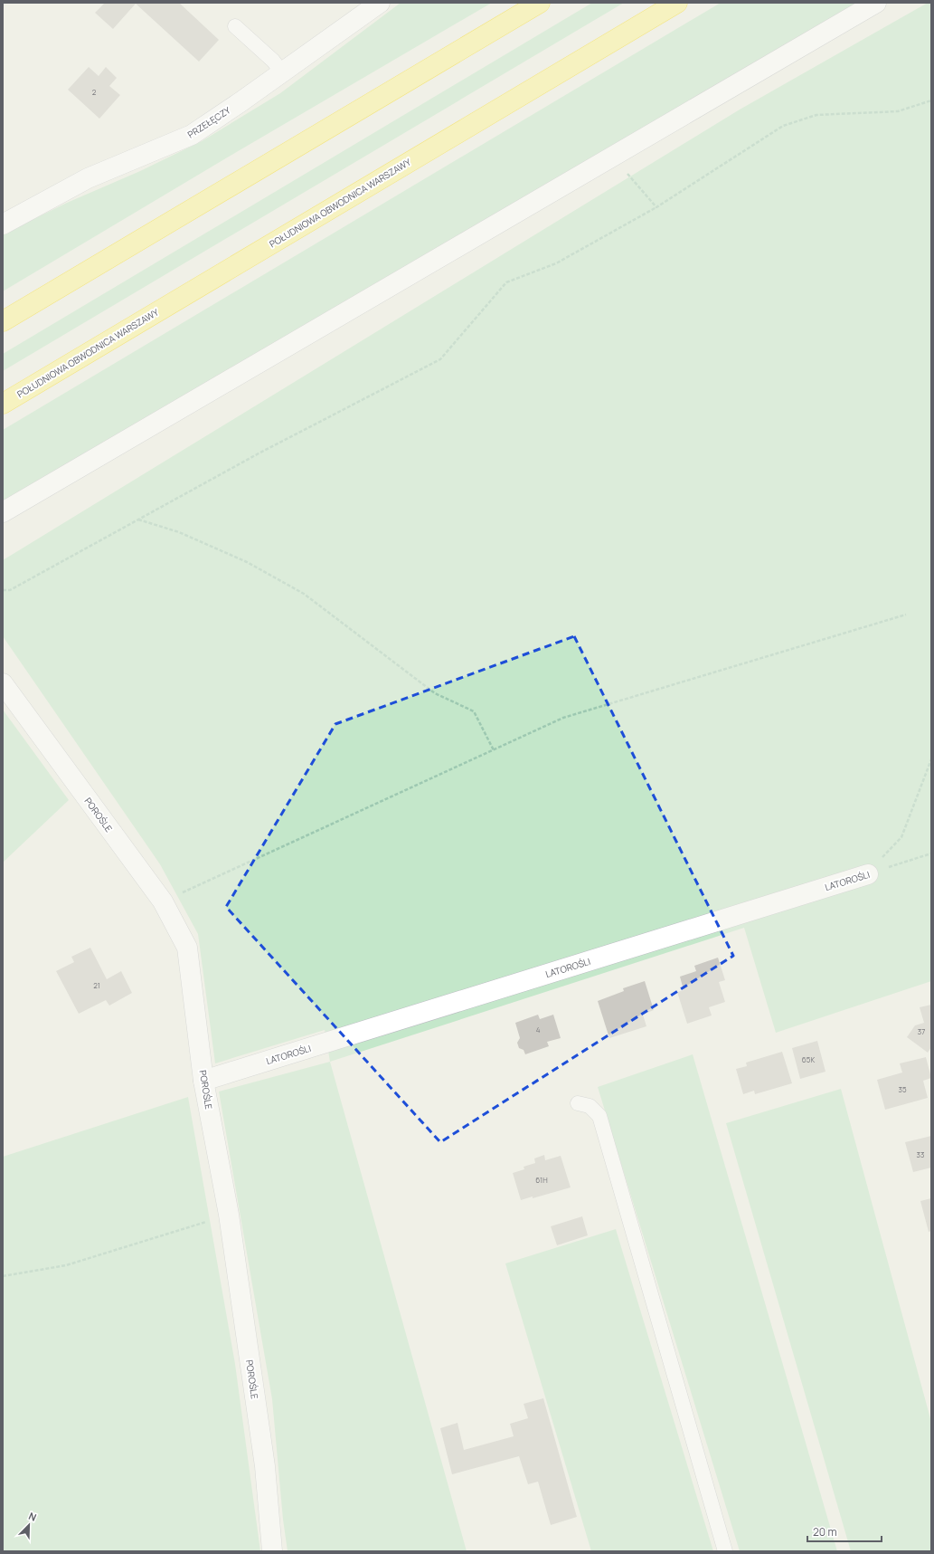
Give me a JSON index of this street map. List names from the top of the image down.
{
  "streets": {
    "highway": ["POŁUDNIOWA OBWODNICA WARSZAWY"],
    "street": ["PRZEŁĘCZY", "POROŚLE", "LATOROŚLI"]
  },
  "crossings": [
    ["POROŚLE", "LATOROŚLI"]
  ],
  "house_numbers": [
    "2",
    "21",
    "4",
    "37",
    "65K",
    "35",
    "33",
    "61H"
  ],
  "scale_bar": "20 m",
  "north": "top right"
}
